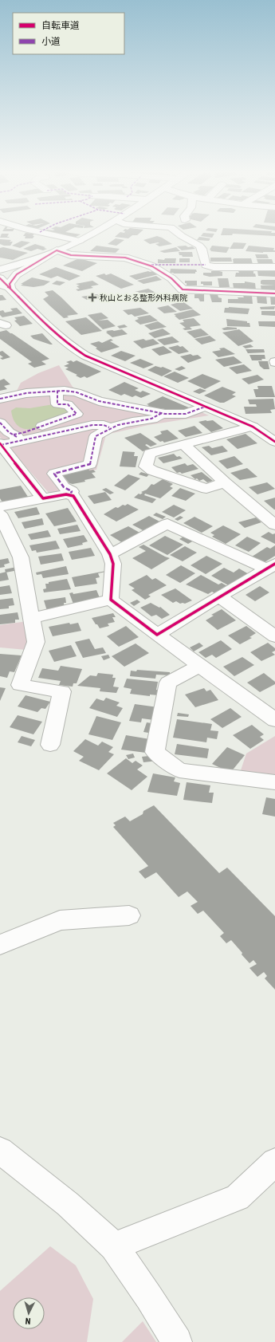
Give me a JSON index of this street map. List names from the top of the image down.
{
  "places": {
    "health": ["秋山とおる整形外科病院"]
  },
  "legend": ["自転車道", "小道"],
  "north": "bottom"
}
